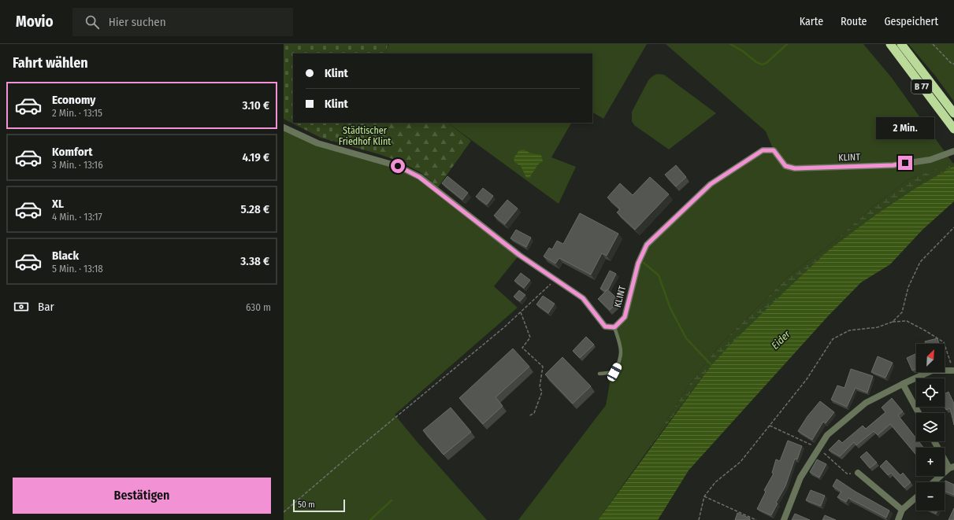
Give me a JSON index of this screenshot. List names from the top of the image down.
{
  "streets": {
    "highway": ["B 77"],
    "street": ["KLINT"]
  },
  "water": ["Eider"],
  "parks": ["Städtischer Friedhof Klint"],
  "scale_bar": "50 m",
  "north": "top right",
  "page": {
    "header": "Movio",
    "search": "Hier suchen",
    "nav": ["Karte", "Route", "Gespeichert"],
    "heading": "Fahrt wählen",
    "banner": ["Klint", "Klint"],
    "list": [
      {
        "name": "Economy",
        "note": "2 Min. · 13:15",
        "value": "3.10 €"
      },
      {
        "name": "Komfort",
        "note": "3 Min. · 13:16",
        "value": "4.19 €"
      },
      {
        "name": "XL",
        "note": "4 Min. · 13:17",
        "value": "5.28 €"
      },
      {
        "name": "Black",
        "note": "5 Min. · 13:18",
        "value": "3.38 €"
      }
    ],
    "bubble": "2 Min.",
    "pay": ["Bar", "630 m"],
    "map_buttons": ["+", "−"],
    "buttons": "Bestätigen",
    "scale": "50 m"
  }
}
